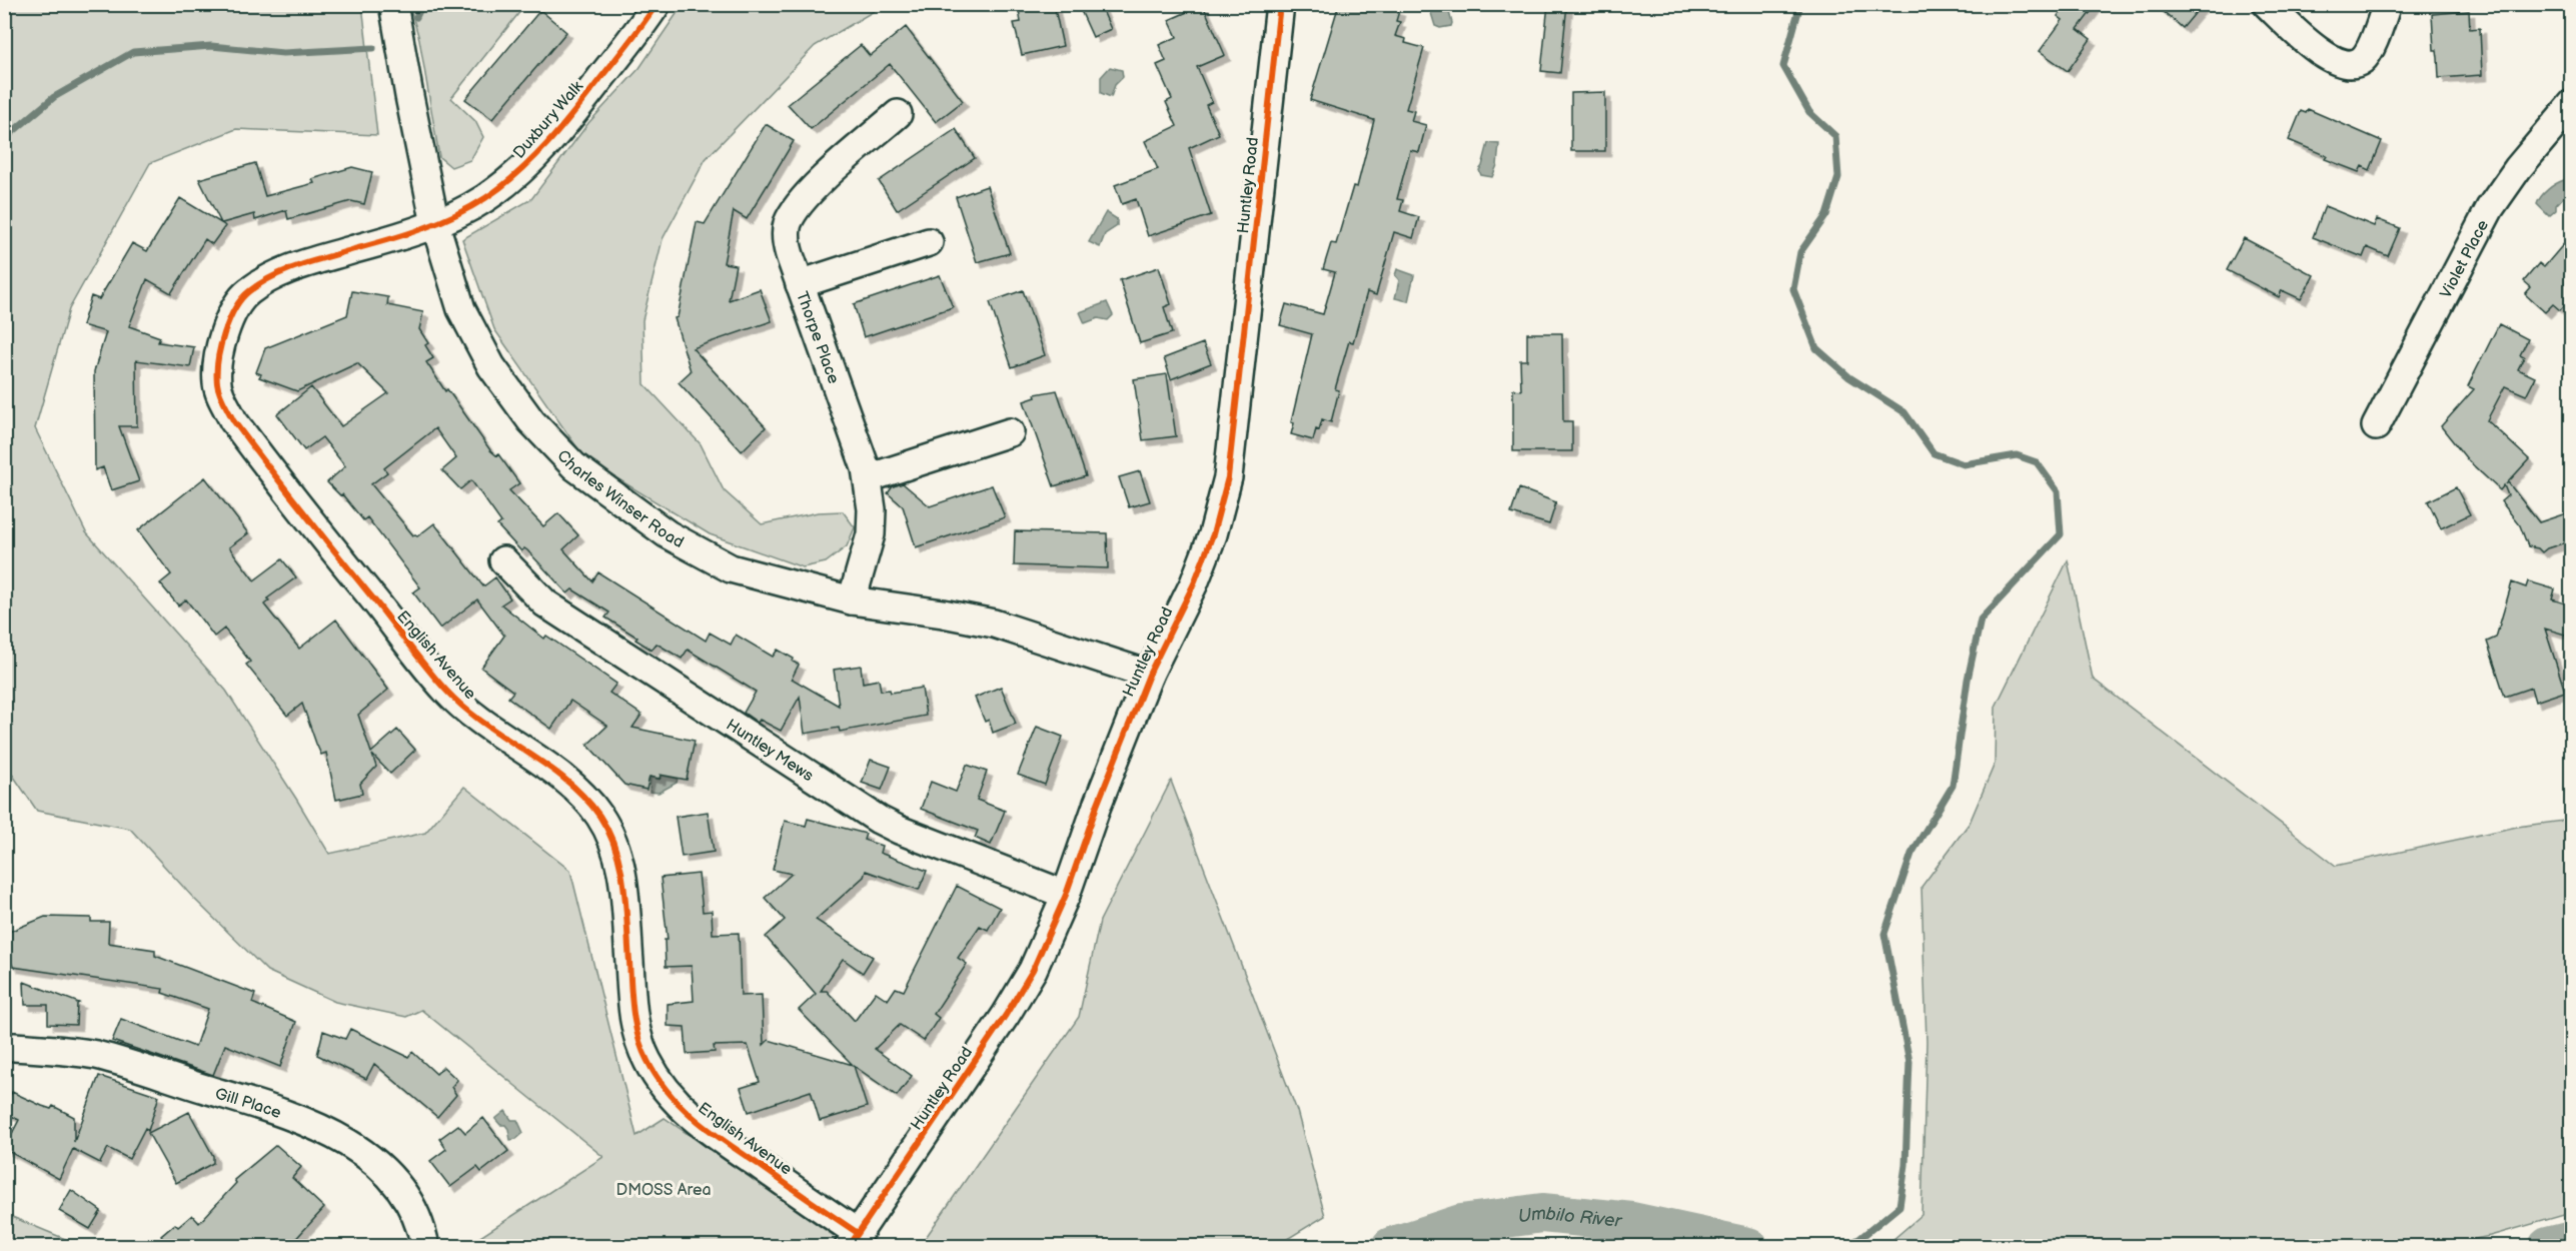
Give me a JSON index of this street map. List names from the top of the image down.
{
  "streets": {
    "street": [
      "Duxbury Walk",
      "Huntley Road",
      "Violet Place",
      "Thorpe Place",
      "Charles Winser Road",
      "English Avenue",
      "Huntley Mews",
      "Gill Place"
    ]
  },
  "crossings": [
    ["Duxbury Walk", "Charles Winser Road"],
    ["Duxbury Walk", "English Avenue"],
    ["Huntley Road", "Charles Winser Road"],
    ["Huntley Road", "English Avenue"],
    ["Huntley Road", "Huntley Mews"],
    ["Thorpe Place", "Charles Winser Road"],
    ["Charles Winser Road", "English Avenue"]
  ],
  "water": ["Umbilo River"],
  "parks": ["DMOSS Area"]
}
